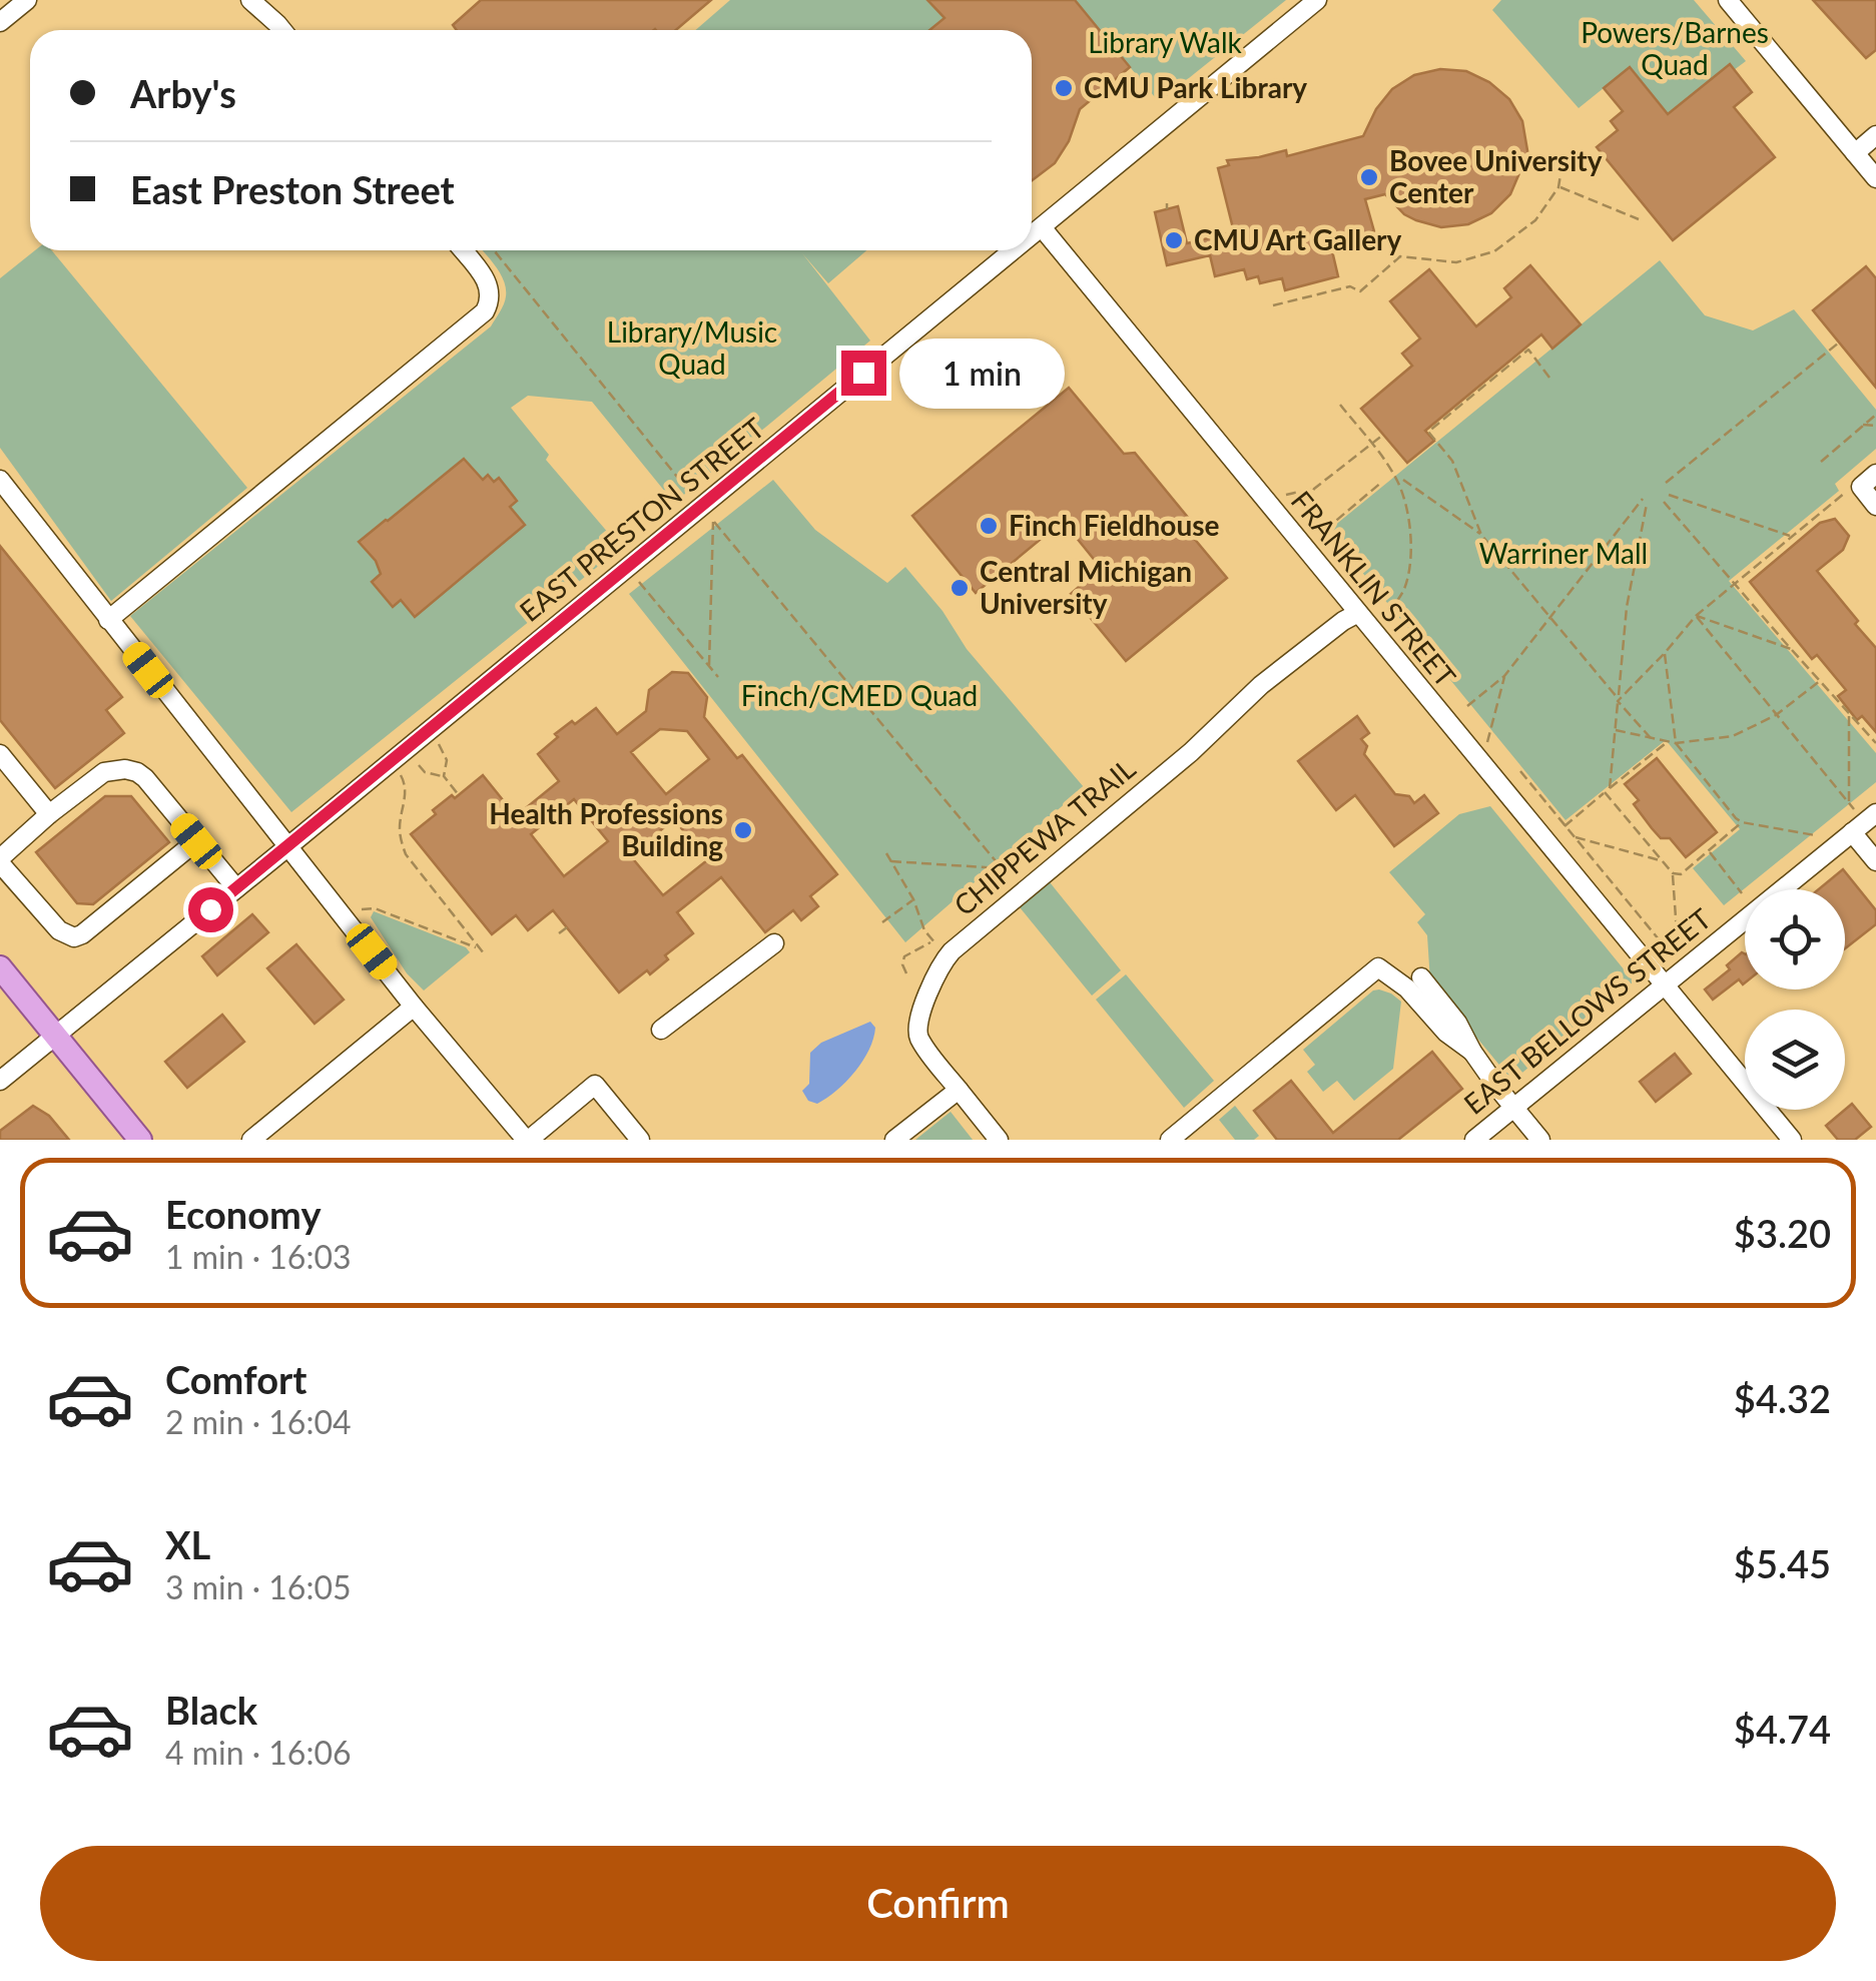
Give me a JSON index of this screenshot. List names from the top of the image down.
{
  "streets": {
    "street": [
      "EAST PRESTON STREET",
      "FRANKLIN STREET",
      "CHIPPEWA TRAIL",
      "EAST BELLOWS STREET"
    ]
  },
  "crossings": [
    ["EAST PRESTON STREET", "FRANKLIN STREET"],
    ["FRANKLIN STREET", "CHIPPEWA TRAIL"],
    ["FRANKLIN STREET", "EAST BELLOWS STREET"]
  ],
  "parks": [
    "Powers/Barnes Quad",
    "Library Walk",
    "Library/Music Quad",
    "Warriner Mall",
    "Finch/CMED Quad"
  ],
  "places": [
    "CMU Park Library",
    "Bovee University Center",
    "CMU Art Gallery",
    "Finch Fieldhouse",
    "Central Michigan University",
    "Health Professions Building"
  ],
  "page": {
    "banner": ["Arby's", "East Preston Street"],
    "bubble": "1 min",
    "list": [
      {
        "name": "Economy",
        "note": "1 min · 16:03",
        "value": "$3.20"
      },
      {
        "name": "Comfort",
        "note": "2 min · 16:04",
        "value": "$4.32"
      },
      {
        "name": "XL",
        "note": "3 min · 16:05",
        "value": "$5.45"
      },
      {
        "name": "Black",
        "note": "4 min · 16:06",
        "value": "$4.74"
      }
    ],
    "buttons": "Confirm"
  }
}
